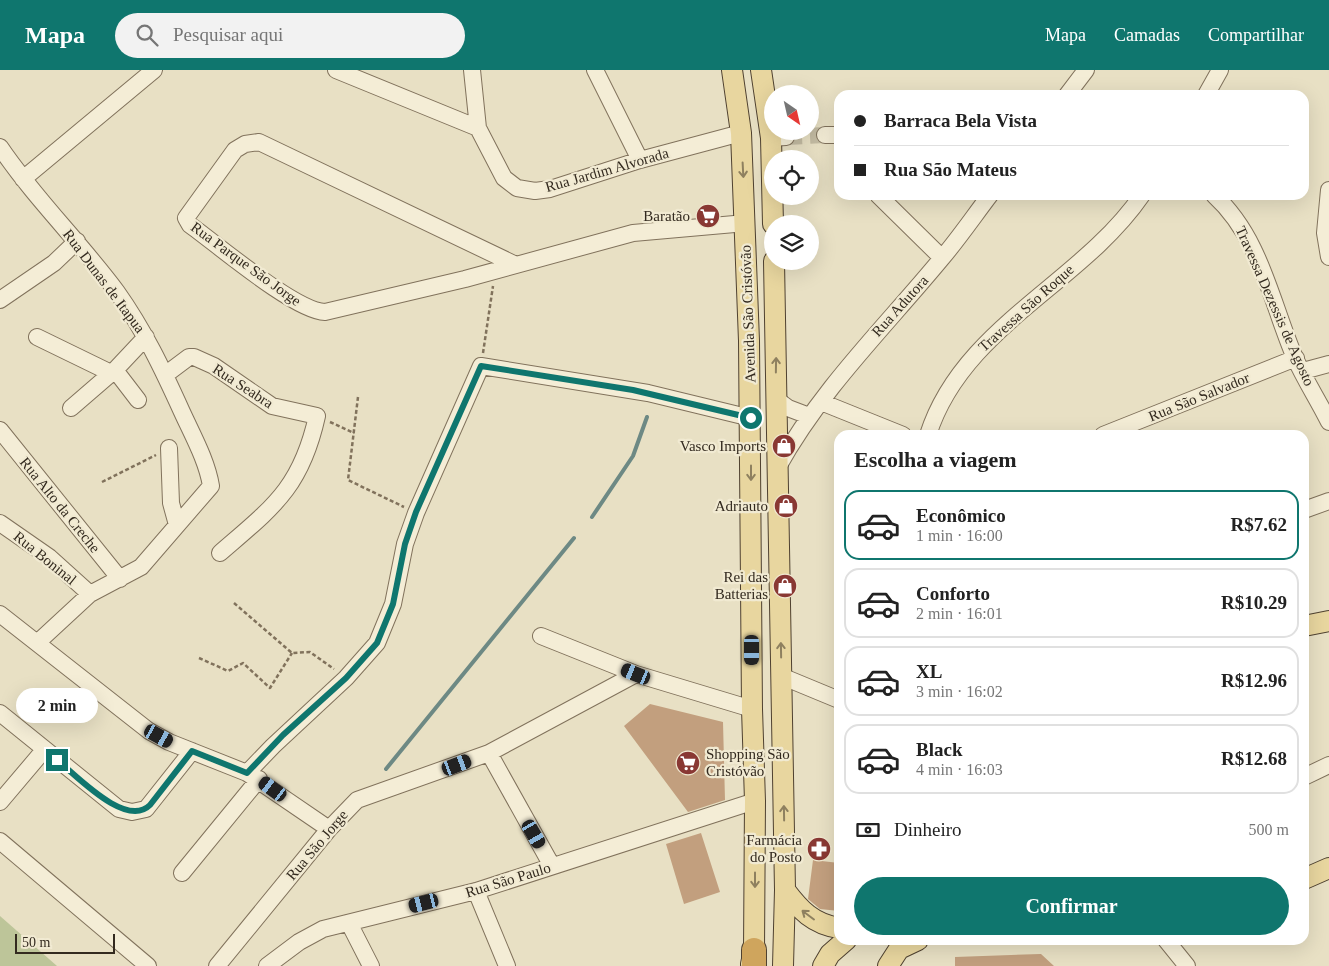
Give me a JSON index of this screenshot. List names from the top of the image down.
{
  "streets": {
    "main road": ["Avenida São Cristóvão"],
    "street": [
      "Rua Jardim Alvorada",
      "Rua Parque São Jorge",
      "Rua Dunas de Itapua",
      "Rua Adutora",
      "Travessa Dezessis de Agosto",
      "Travessa São Roque",
      "Rua Seabra",
      "Rua São Salvador",
      "Rua Alto da Creche",
      "Rua Boninal",
      "Rua São Jorge",
      "Rua São Paulo"
    ]
  },
  "crossings": [
    ["Rua Jardim Alvorada", "Avenida São Cristóvão"],
    ["Rua Parque São Jorge", "Avenida São Cristóvão"],
    ["Rua Dunas de Itapua", "Rua Seabra"],
    ["Rua Adutora", "Avenida São Cristóvão"],
    ["Travessa Dezessis de Agosto", "Rua São Salvador"],
    ["Avenida São Cristóvão", "Rua São Paulo"]
  ],
  "places": {
    "supermarket": ["Baratão", "Shopping São Cristóvão"],
    "shop": ["Vasco Imports", "Adriauto", "Rei das Batterias"],
    "pharmacy": ["Farmácia do Posto"]
  },
  "scale_bar": "50 m",
  "north": "bottom right",
  "page": {
    "header": "Mapa",
    "search": "Pesquisar aqui",
    "nav": ["Mapa", "Camadas", "Compartilhar"],
    "banner": ["Barraca Bela Vista", "Rua São Mateus"],
    "heading": "Escolha a viagem",
    "list": [
      {
        "name": "Econômico",
        "note": "1 min · 16:00",
        "value": "R$7.62"
      },
      {
        "name": "Conforto",
        "note": "2 min · 16:01",
        "value": "R$10.29"
      },
      {
        "name": "XL",
        "note": "3 min · 16:02",
        "value": "R$12.96"
      },
      {
        "name": "Black",
        "note": "4 min · 16:03",
        "value": "R$12.68"
      }
    ],
    "bubble": "2 min",
    "pay": ["Dinheiro", "500 m"],
    "buttons": "Confirmar",
    "scale": "50 m"
  }
}
